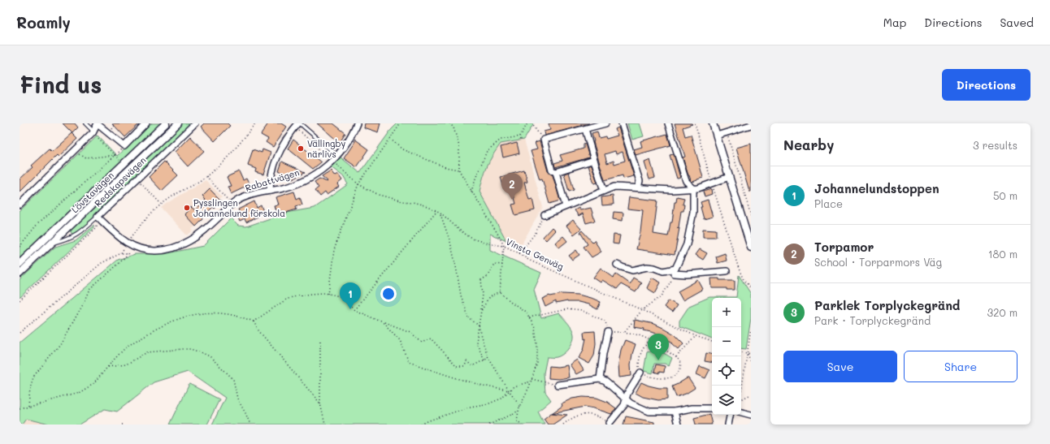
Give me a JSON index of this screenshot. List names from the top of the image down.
{
  "streets": {
    "street": ["Rabattvägen", "Redskapsvägen", "Lövstavägen"],
    "path": ["Vinsta Genväg"]
  },
  "crossings": [
    ["Rabattvägen", "Redskapsvägen"],
    ["Rabattvägen", "Vinsta Genväg"],
    ["Redskapsvägen", "Lövstavägen"]
  ],
  "places": ["Vällingby närlivs", "Pysslingen Johannelund förskola"],
  "page": {
    "header": "Roamly",
    "nav": ["Map", "Directions", "Saved"],
    "buttons": [
      "Directions",
      ["Save", "Share"]
    ],
    "title": "Find us",
    "heading": ["Nearby", "3 results"],
    "list": [
      {
        "mark": "1",
        "name": "Johannelundstoppen",
        "note": "Place",
        "value": "50 m"
      },
      {
        "mark": "2",
        "name": "Torpamor",
        "note": "School · Torparmors Väg",
        "value": "180 m"
      },
      {
        "mark": "3",
        "name": "Parklek Torplyckegränd",
        "note": "Park · Torplyckegränd",
        "value": "320 m"
      }
    ],
    "pins": ["2", "1", "3"],
    "map_buttons": ["+", "−"]
  }
}
